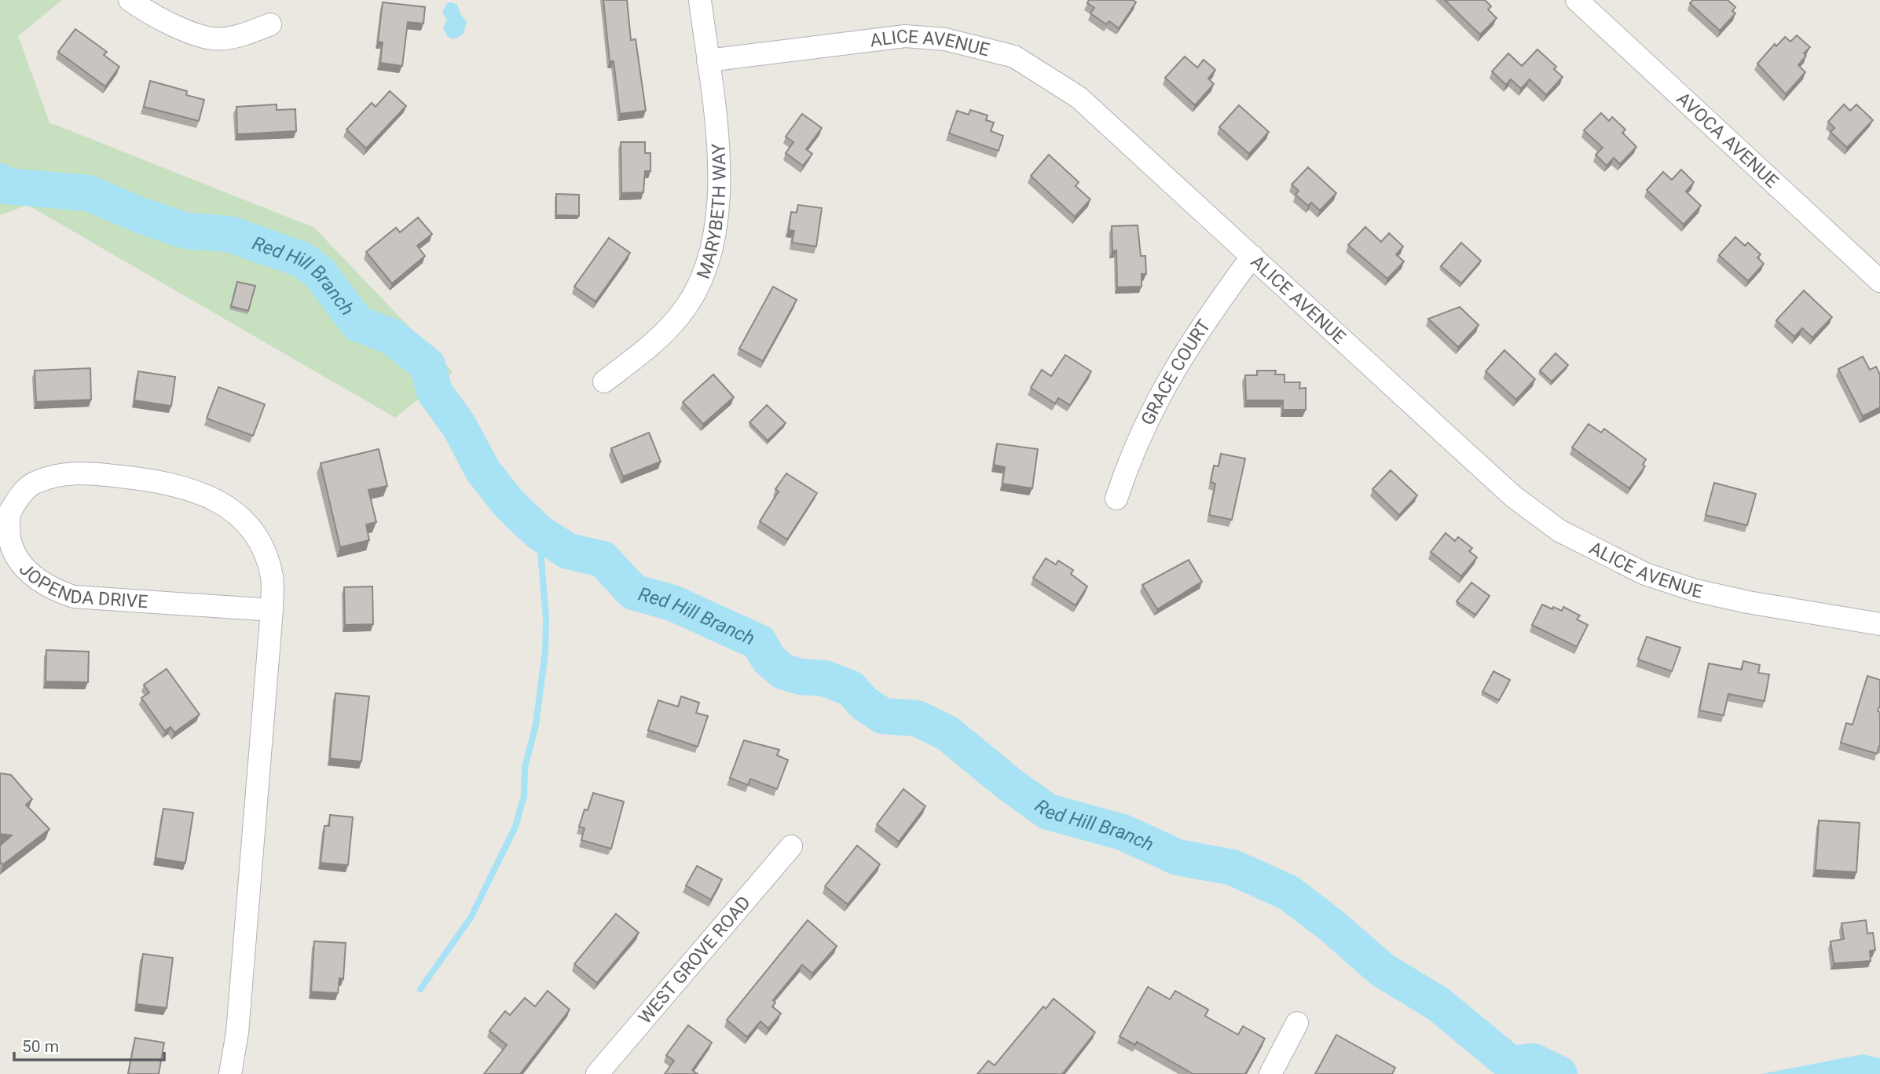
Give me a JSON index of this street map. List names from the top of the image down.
{
  "streets": {
    "street": [
      "ALICE AVENUE",
      "AVOCA AVENUE",
      "MARYBETH WAY",
      "GRACE COURT",
      "JOPENDA DRIVE",
      "WEST GROVE ROAD"
    ]
  },
  "crossings": [
    ["ALICE AVENUE", "MARYBETH WAY"],
    ["ALICE AVENUE", "GRACE COURT"]
  ],
  "water": ["Red Hill Branch"],
  "scale_bar": "50 m"
}
